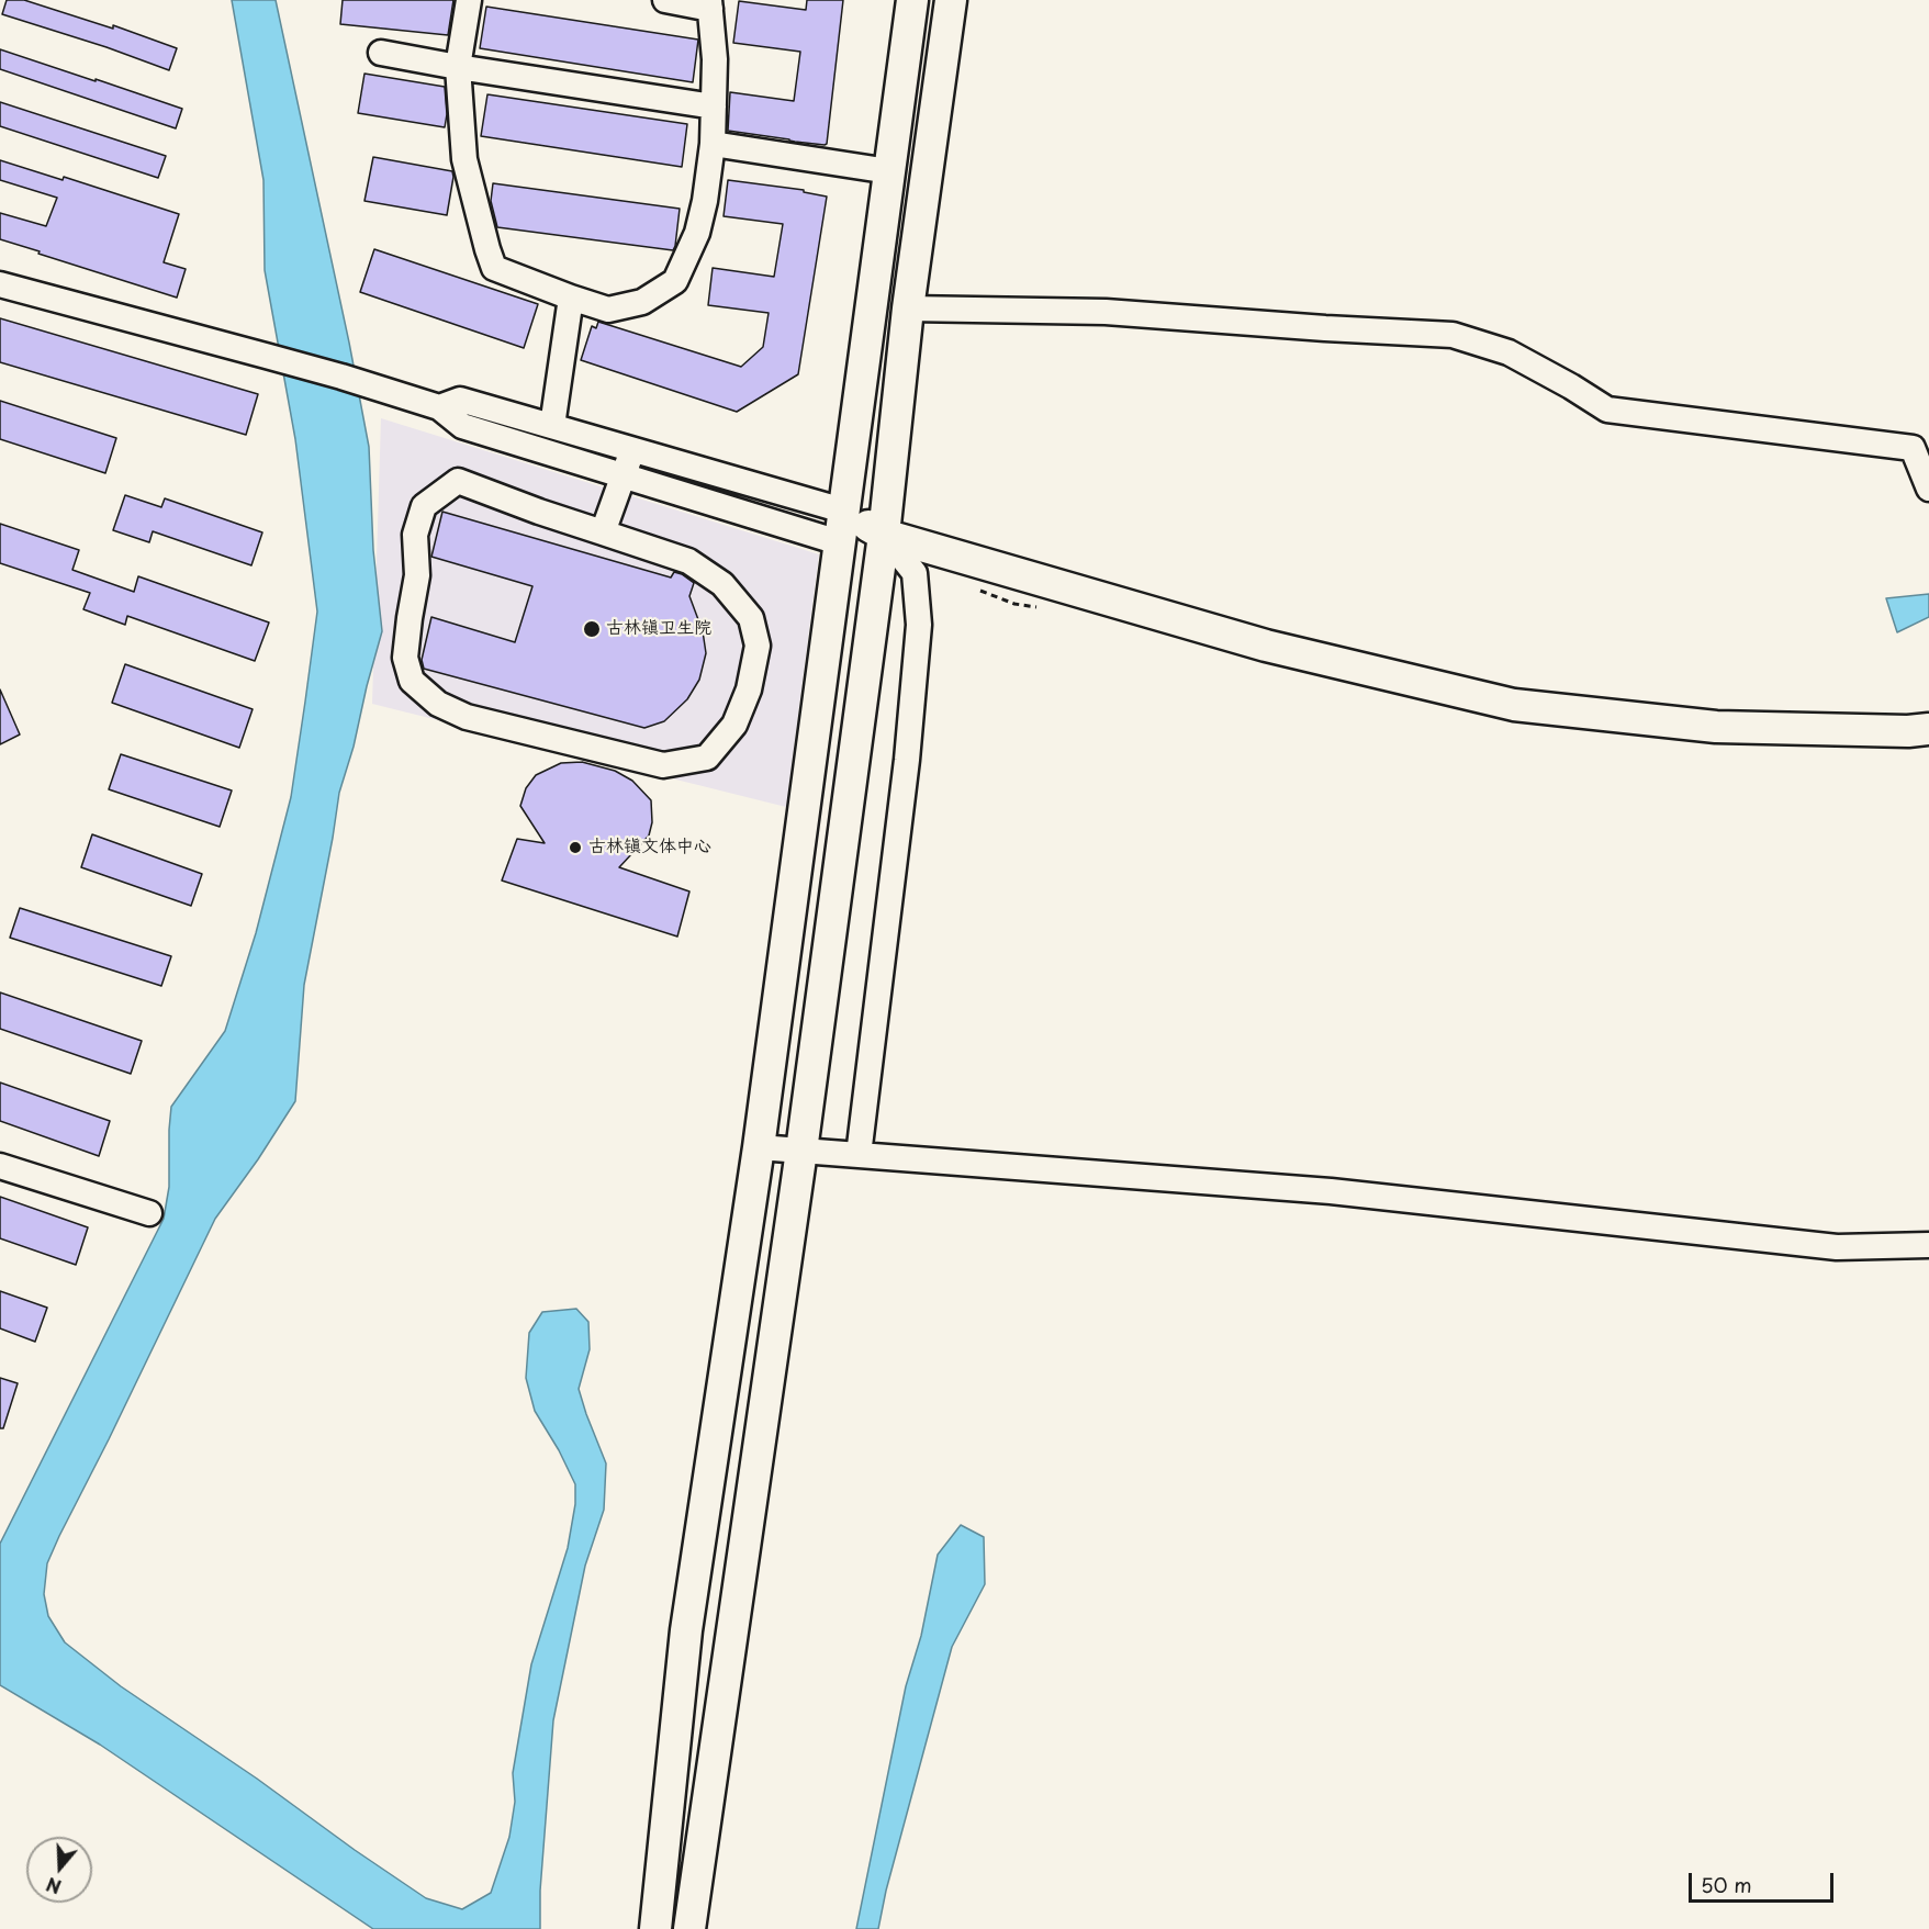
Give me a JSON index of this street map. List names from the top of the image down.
{
  "places": ["古林镇卫生院", "古林镇文体中心"],
  "scale_bar": "50 m",
  "north": "bottom"
}
